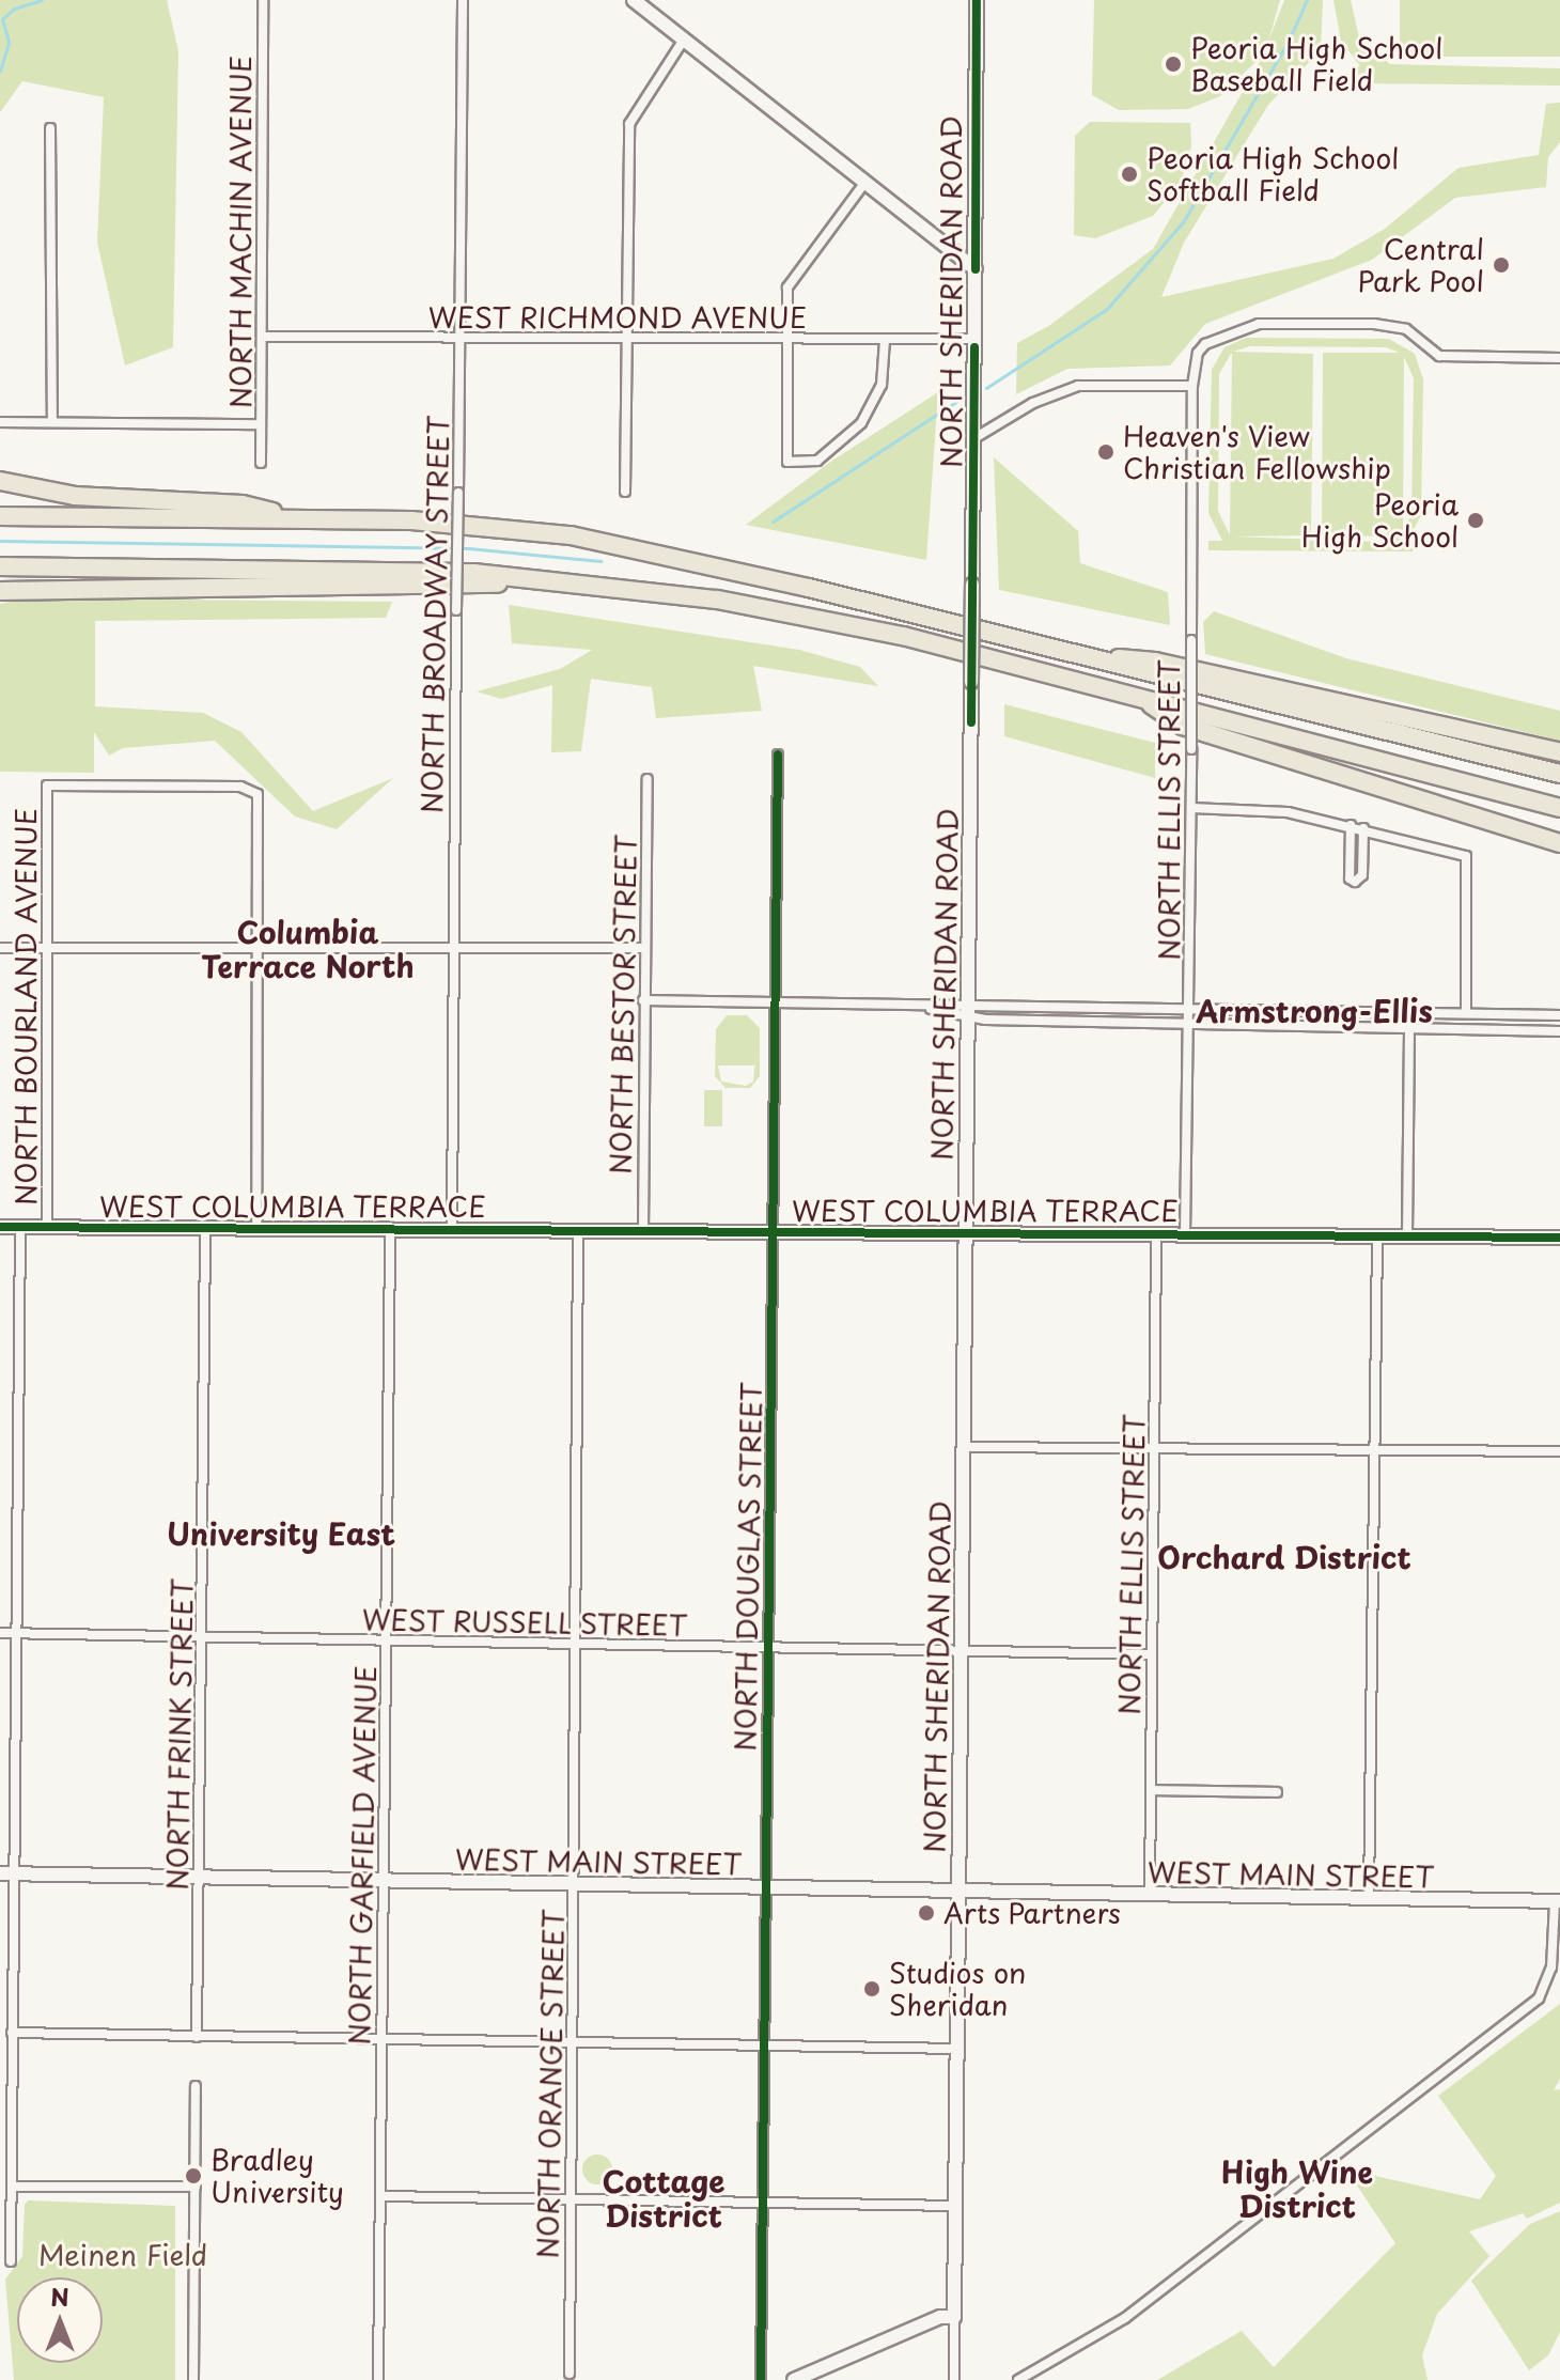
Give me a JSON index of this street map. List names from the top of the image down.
{
  "streets": {
    "main road": ["NORTH SHERIDAN ROAD", "WEST COLUMBIA TERRACE", "WEST MAIN STREET"],
    "street": [
      "NORTH MACHIN AVENUE",
      "WEST RICHMOND AVENUE",
      "NORTH BROADWAY STREET",
      "NORTH ELLIS STREET",
      "NORTH BESTOR STREET",
      "NORTH BOURLAND AVENUE",
      "NORTH DOUGLAS STREET",
      "WEST RUSSELL STREET",
      "NORTH FRINK STREET",
      "NORTH GARFIELD AVENUE",
      "NORTH ORANGE STREET"
    ]
  },
  "crossings": [
    ["NORTH MACHIN AVENUE", "WEST RICHMOND AVENUE"],
    ["NORTH SHERIDAN ROAD", "WEST RICHMOND AVENUE"],
    ["NORTH SHERIDAN ROAD", "WEST COLUMBIA TERRACE"],
    ["NORTH SHERIDAN ROAD", "WEST RUSSELL STREET"],
    ["NORTH SHERIDAN ROAD", "WEST MAIN STREET"],
    ["WEST RICHMOND AVENUE", "NORTH BROADWAY STREET"],
    ["NORTH BROADWAY STREET", "WEST COLUMBIA TERRACE"],
    ["NORTH ELLIS STREET", "WEST COLUMBIA TERRACE"],
    ["NORTH ELLIS STREET", "WEST RUSSELL STREET"],
    ["NORTH ELLIS STREET", "WEST MAIN STREET"],
    ["NORTH BESTOR STREET", "WEST COLUMBIA TERRACE"],
    ["NORTH BOURLAND AVENUE", "WEST COLUMBIA TERRACE"],
    ["NORTH BOURLAND AVENUE", "WEST RUSSELL STREET"],
    ["NORTH BOURLAND AVENUE", "WEST MAIN STREET"],
    ["WEST COLUMBIA TERRACE", "NORTH DOUGLAS STREET"],
    ["WEST COLUMBIA TERRACE", "NORTH FRINK STREET"],
    ["WEST COLUMBIA TERRACE", "NORTH GARFIELD AVENUE"],
    ["WEST COLUMBIA TERRACE", "NORTH ORANGE STREET"],
    ["NORTH DOUGLAS STREET", "WEST RUSSELL STREET"],
    ["NORTH DOUGLAS STREET", "WEST MAIN STREET"],
    ["WEST RUSSELL STREET", "NORTH FRINK STREET"],
    ["WEST RUSSELL STREET", "NORTH GARFIELD AVENUE"],
    ["WEST RUSSELL STREET", "NORTH ORANGE STREET"],
    ["NORTH FRINK STREET", "WEST MAIN STREET"],
    ["NORTH GARFIELD AVENUE", "WEST MAIN STREET"],
    ["WEST MAIN STREET", "NORTH ORANGE STREET"]
  ],
  "districts": [
    "Columbia Terrace North",
    "Armstrong-Ellis",
    "University East",
    "Orchard District",
    "High Wine District",
    "Cottage District"
  ],
  "parks": ["Meinen Field"],
  "places": [
    "Peoria High School Baseball Field",
    "Peoria High School Softball Field",
    "Central Park Pool",
    "Heaven's View Christian Fellowship",
    "Peoria High School",
    "Arts Partners",
    "Studios on Sheridan",
    "Bradley University"
  ],
  "north": "top"
}
